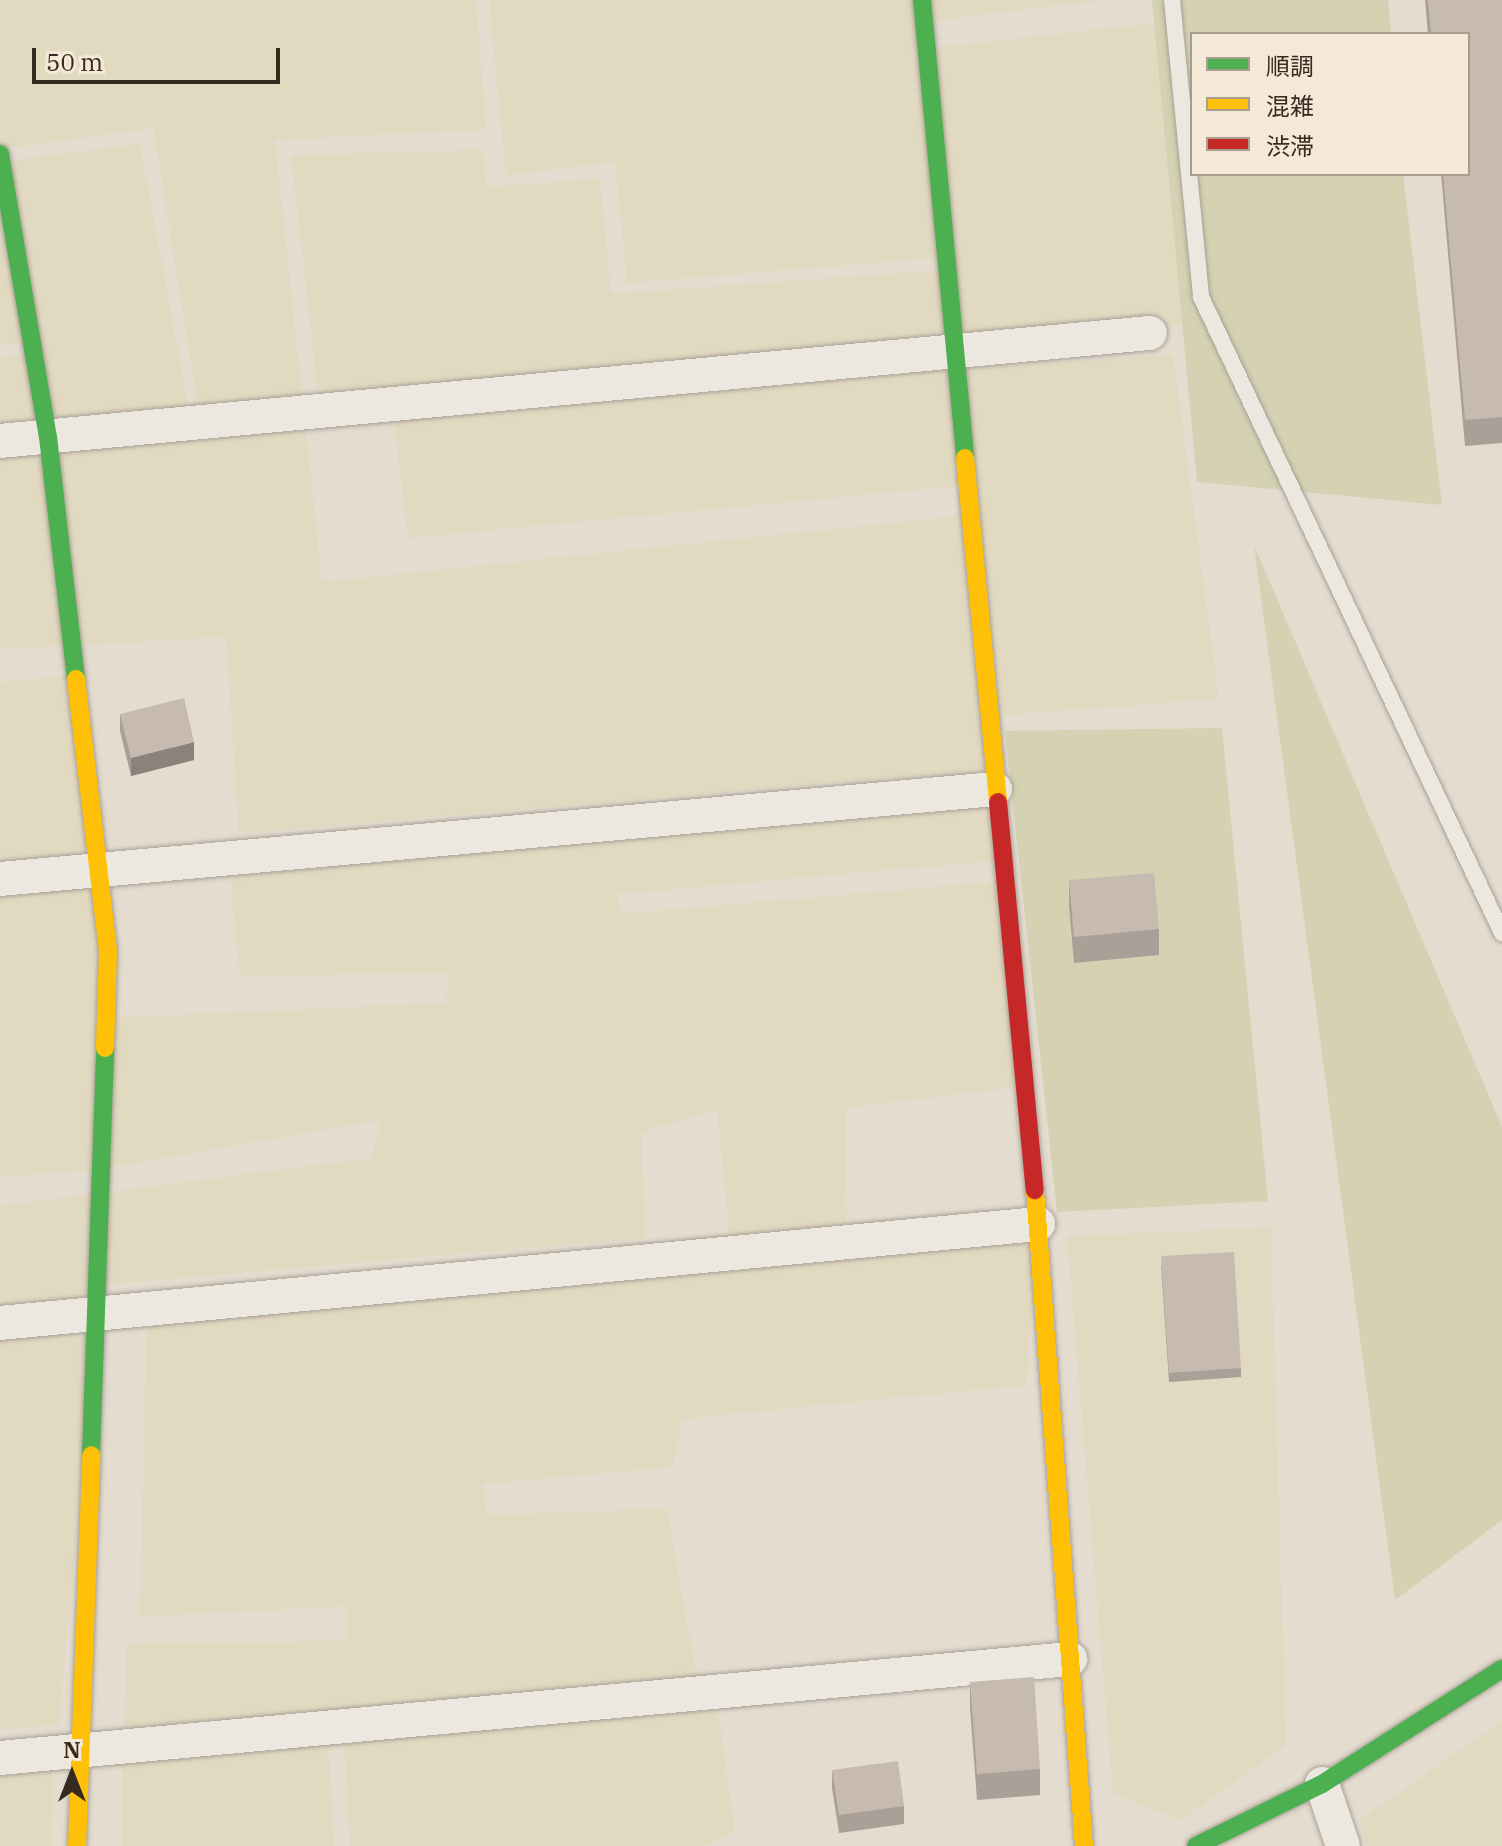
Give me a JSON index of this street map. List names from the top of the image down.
{
  "legend": ["順調", "混雑", "渋滞"],
  "scale_bar": "50 m",
  "north": "top"
}
